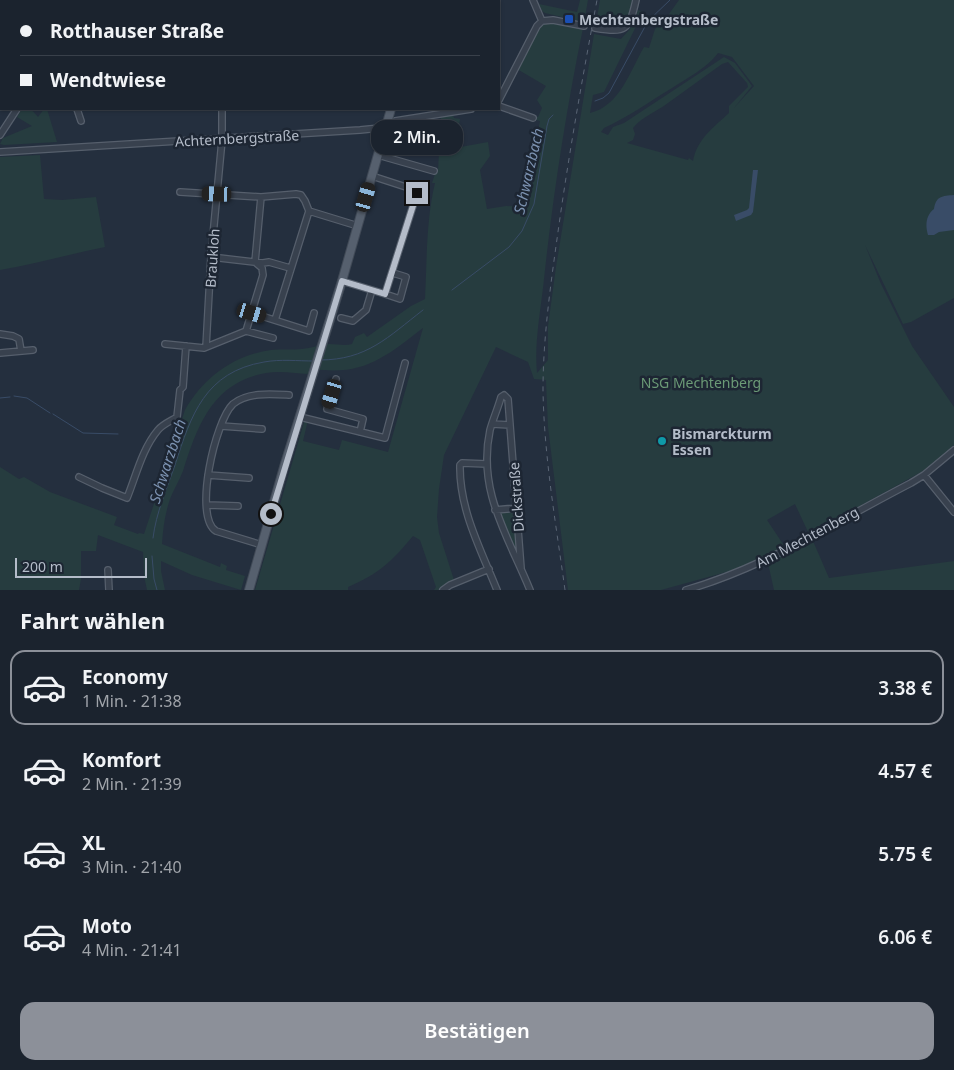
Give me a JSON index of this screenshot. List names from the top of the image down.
{
  "streets": {
    "street": [
      "Achternbergstraße",
      "Braukloh",
      "Dickstraße",
      "Am Mechtenberg"
    ]
  },
  "crossings": [
    ["Achternbergstraße", "Braukloh"]
  ],
  "water": ["Schwarzbach"],
  "parks": ["NSG Mechtenberg"],
  "places": {
    "transit": ["Mechtenbergstraße"],
    "other": ["Bismarckturm Essen"]
  },
  "scale_bar": "200 m",
  "page": {
    "banner": ["Rotthauser Straße", "Wendtwiese"],
    "bubble": "2 Min.",
    "scale": "200 m",
    "heading": "Fahrt wählen",
    "list": [
      {
        "name": "Economy",
        "note": "1 Min. · 21:38",
        "value": "3.38 €"
      },
      {
        "name": "Komfort",
        "note": "2 Min. · 21:39",
        "value": "4.57 €"
      },
      {
        "name": "XL",
        "note": "3 Min. · 21:40",
        "value": "5.75 €"
      },
      {
        "name": "Moto",
        "note": "4 Min. · 21:41",
        "value": "6.06 €"
      }
    ],
    "buttons": "Bestätigen"
  }
}
